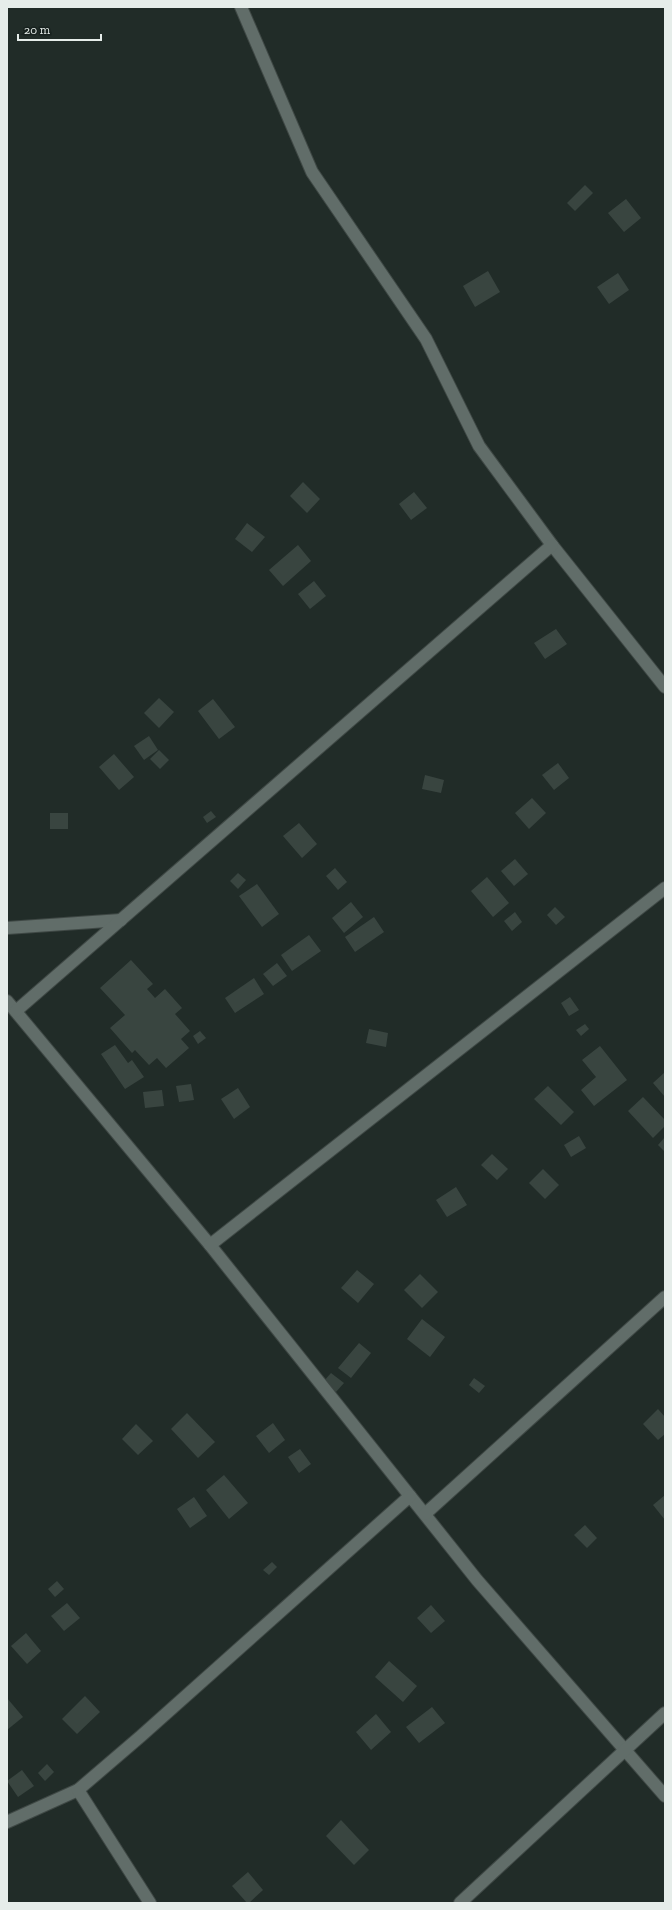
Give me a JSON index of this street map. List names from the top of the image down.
{
  "scale_bar": "20 m"
}
